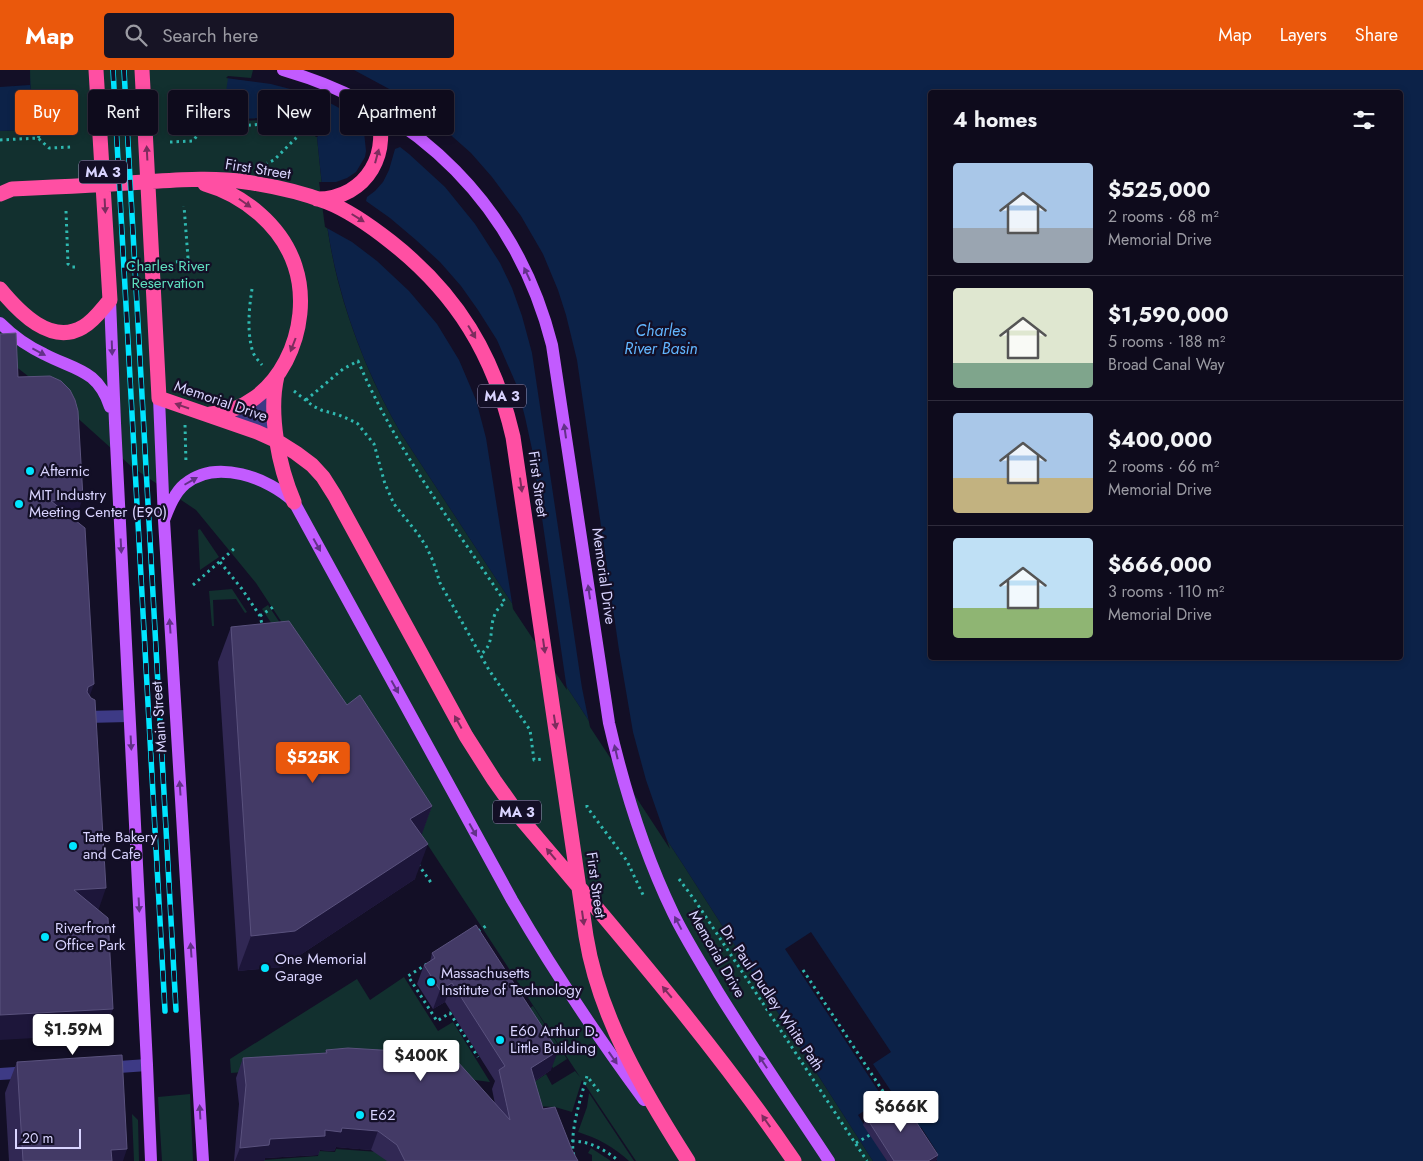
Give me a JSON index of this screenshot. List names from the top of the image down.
{
  "streets": {
    "highway": [
      "First Street",
      "MA 3",
      "Memorial Drive",
      "Main Street"
    ],
    "path": ["Dr. Paul Dudley White Path"]
  },
  "crossings": [
    ["Memorial Drive", "Main Street"]
  ],
  "one_way": ["First Street"],
  "water": ["Charles River Basin"],
  "parks": ["Charles River Reservation"],
  "places": [
    "Afternic",
    "MIT Industry Meeting Center (E90)",
    "Tatte Bakery and Cafe",
    "Riverfront Office Park",
    "One Memorial Garage",
    "Massachusetts Institute of Technology",
    "E60 Arthur D. Little Building",
    "E62"
  ],
  "scale_bar": "20 m",
  "page": {
    "header": "Map",
    "search": "Search here",
    "nav": ["Map", "Layers", "Share"],
    "chip": [
      "Buy",
      "Rent",
      "Filters",
      "New",
      "Apartment"
    ],
    "heading": "4 homes",
    "list": [
      {
        "name": "$525,000",
        "note": "2 rooms · 68 m² · Memorial Drive"
      },
      {
        "name": "$1,590,000",
        "note": "5 rooms · 188 m² · Broad Canal Way"
      },
      {
        "name": "$400,000",
        "note": "2 rooms · 66 m² · Memorial Drive"
      },
      {
        "name": "$666,000",
        "note": "3 rooms · 110 m² · Memorial Drive"
      }
    ],
    "price": [
      "$525K",
      "$1.59M",
      "$400K",
      "$666K"
    ],
    "scale": "20 m"
  }
}
